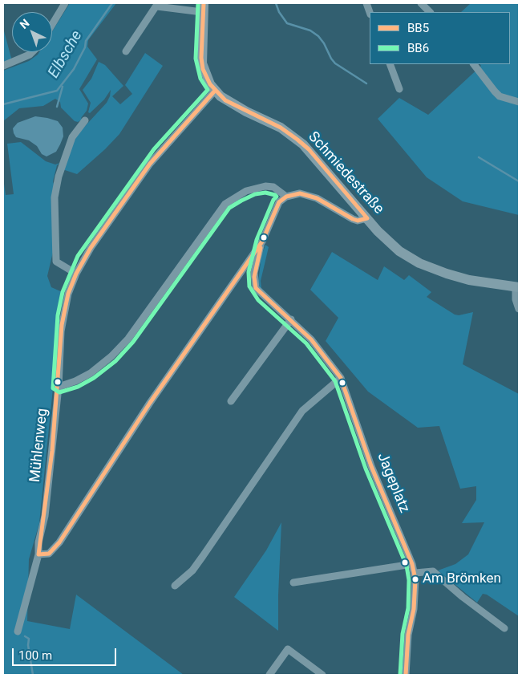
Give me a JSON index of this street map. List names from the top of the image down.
{
  "streets": {
    "main road": ["Schmiedestraße"],
    "street": ["Mühlenweg", "Jageplatz"]
  },
  "crossings": [
    ["Schmiedestraße", "Mühlenweg"]
  ],
  "water": ["Elbsche"],
  "places": ["Am Brömken"],
  "lines": ["transit line BB5", "transit line BB6"],
  "legend": ["BB5", "BB6"],
  "scale_bar": "100 m",
  "north": "top left"
}
